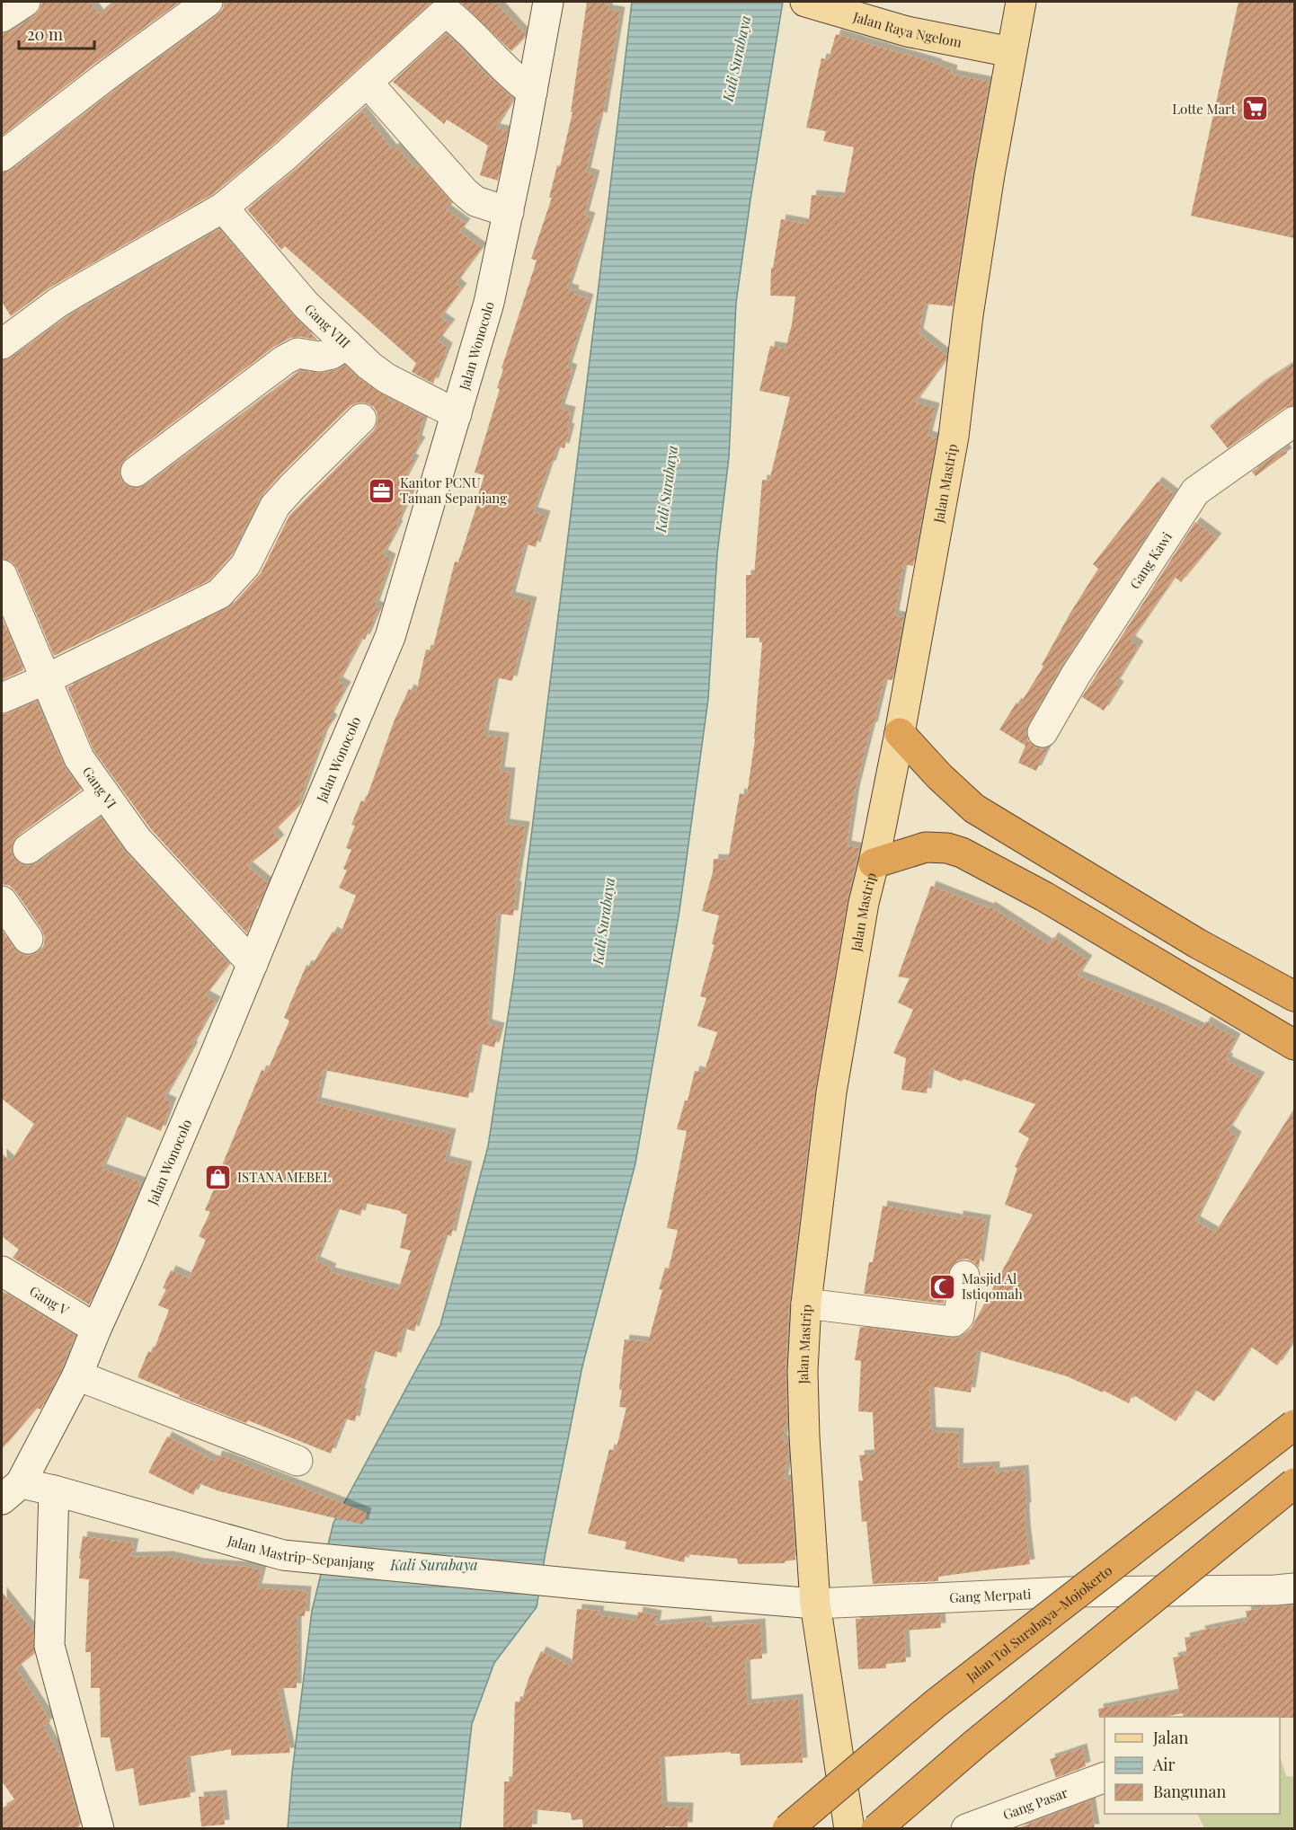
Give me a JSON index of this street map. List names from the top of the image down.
{
  "streets": {
    "highway": ["Jalan Tol Surabaya–Mojokerto"],
    "main road": ["Jalan Raya Ngelom", "Jalan Mastrip"],
    "street": [
      "Gang VIII",
      "Jalan Wonocolo",
      "Gang Kawi",
      "Gang VI",
      "Gang V",
      "Jalan Mastrip-Sepanjang",
      "Gang Merpati",
      "Gang Pasar"
    ]
  },
  "crossings": [
    ["Jalan Raya Ngelom", "Jalan Mastrip"],
    ["Gang VIII", "Jalan Wonocolo"],
    ["Jalan Wonocolo", "Gang VI"],
    ["Jalan Wonocolo", "Gang V"],
    ["Jalan Wonocolo", "Jalan Mastrip-Sepanjang"],
    ["Jalan Mastrip", "Jalan Mastrip-Sepanjang"],
    ["Jalan Mastrip", "Gang Merpati"],
    ["Jalan Mastrip-Sepanjang", "Gang Merpati"]
  ],
  "water": ["Kali Surabaya"],
  "places": {
    "supermarket": ["Lotte Mart"],
    "office": ["Kantor PCNU Taman Sepanjang"],
    "shop": ["ISTANA MEBEL"],
    "mosque": ["Masjid Al Istiqomah"]
  },
  "legend": ["Jalan", "Air", "Bangunan"],
  "scale_bar": "20 m"
}
